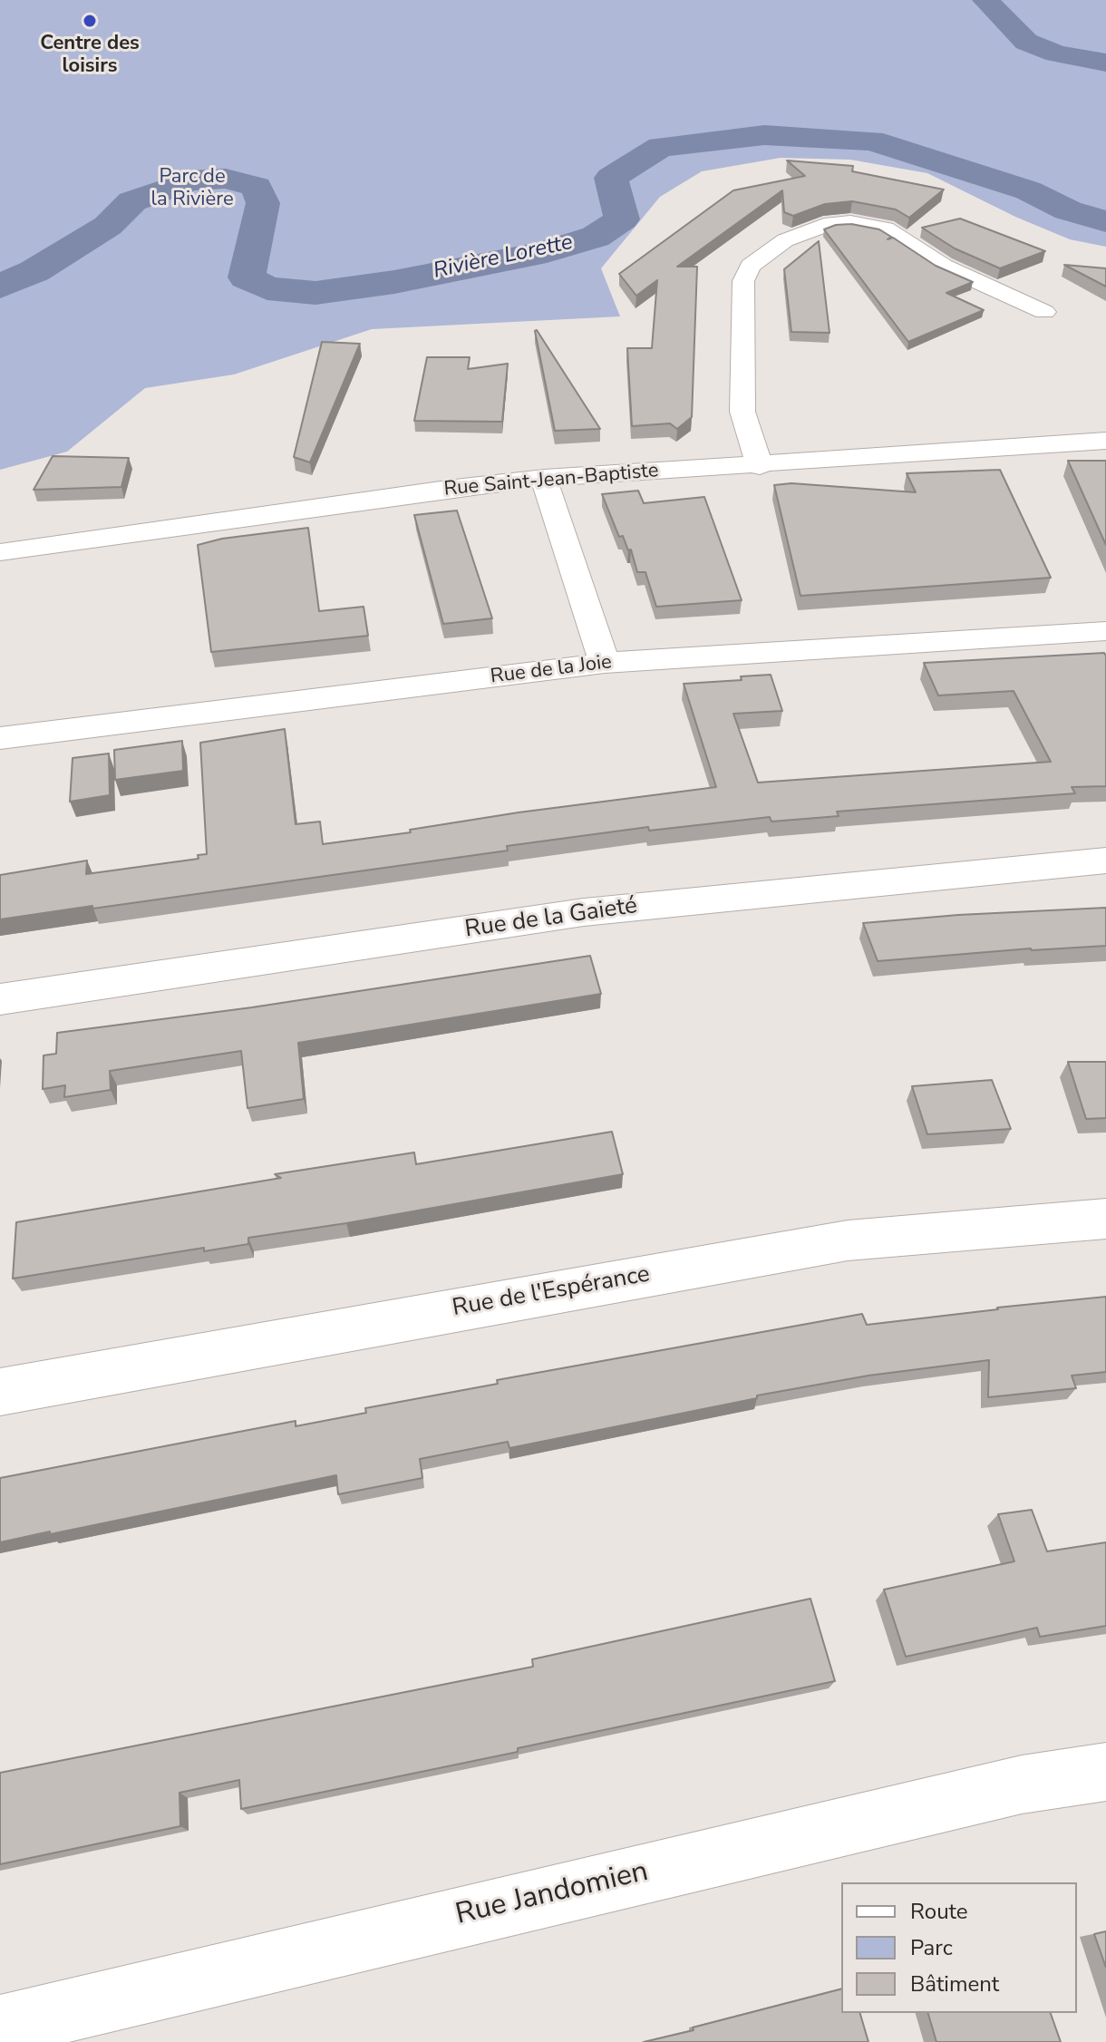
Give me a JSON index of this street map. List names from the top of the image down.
{
  "streets": {
    "street": [
      "Rue Saint-Jean-Baptiste",
      "Rue de la Joie",
      "Rue de la Gaieté",
      "Rue de l'Espérance",
      "Rue Jandomien"
    ]
  },
  "water": ["Rivière Lorette"],
  "parks": ["Parc de la Rivière"],
  "places": ["Centre des loisirs"],
  "legend": ["Route", "Parc", "Bâtiment"]
}
